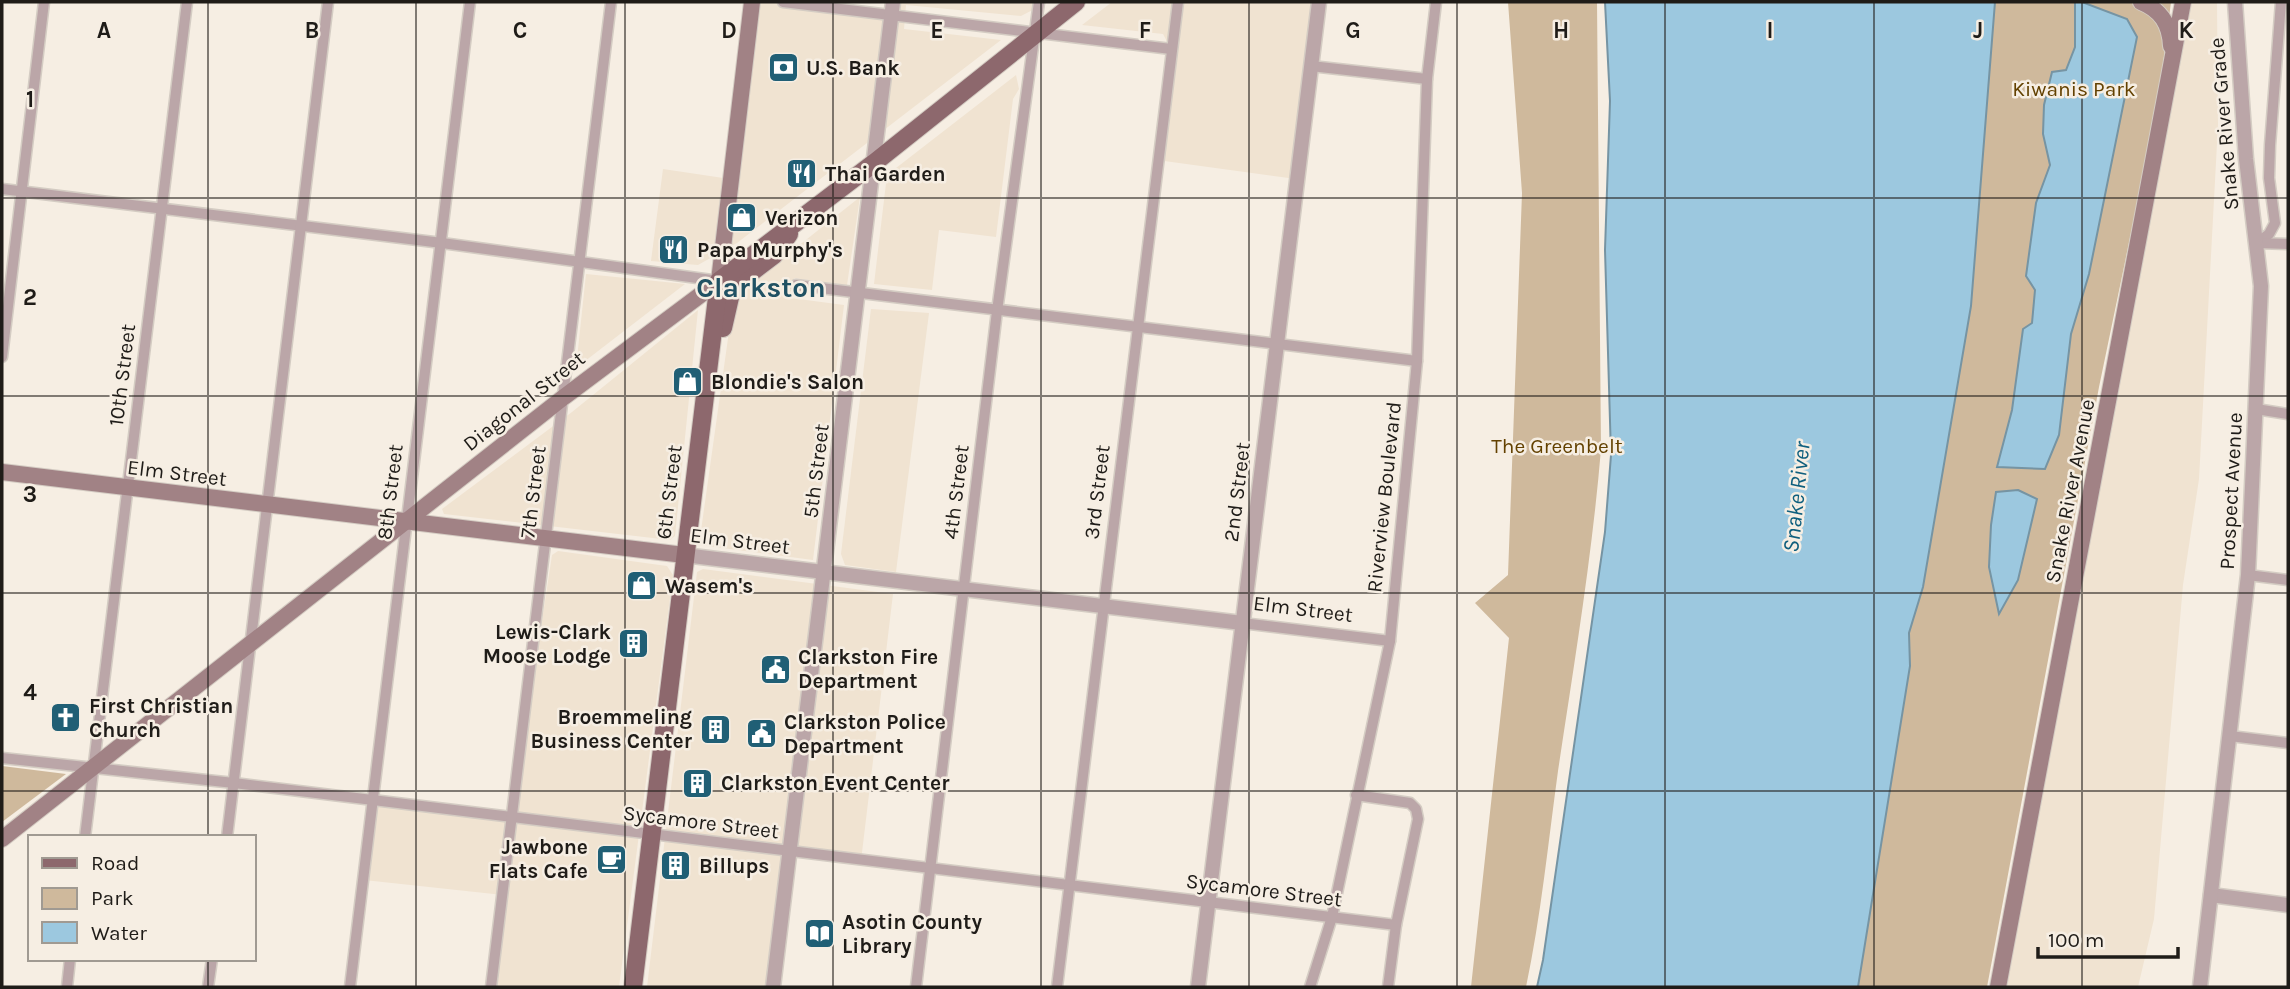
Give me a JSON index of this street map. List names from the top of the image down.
{
  "streets": {
    "main road": [
      "Diagonal Street",
      "Elm Street",
      "Snake River Avenue",
      "6th Street"
    ],
    "street": [
      "Snake River Grade",
      "10th Street",
      "5th Street",
      "Prospect Avenue",
      "8th Street",
      "7th Street",
      "4th Street",
      "3rd Street",
      "2nd Street",
      "Riverview Boulevard",
      "Sycamore Street"
    ]
  },
  "crossings": [
    ["Snake River Grade", "Prospect Avenue"],
    ["10th Street", "Diagonal Street"],
    ["10th Street", "Elm Street"],
    ["10th Street", "Sycamore Street"],
    ["Diagonal Street", "5th Street"],
    ["Diagonal Street", "Elm Street"],
    ["Diagonal Street", "8th Street"],
    ["Diagonal Street", "7th Street"],
    ["Diagonal Street", "6th Street"],
    ["Diagonal Street", "4th Street"],
    ["Diagonal Street", "Sycamore Street"],
    ["5th Street", "Elm Street"],
    ["5th Street", "Sycamore Street"],
    ["Elm Street", "8th Street"],
    ["Elm Street", "7th Street"],
    ["Elm Street", "6th Street"],
    ["Elm Street", "4th Street"],
    ["Elm Street", "3rd Street"],
    ["Elm Street", "2nd Street"],
    ["Elm Street", "Riverview Boulevard"],
    ["8th Street", "Sycamore Street"],
    ["7th Street", "Sycamore Street"],
    ["6th Street", "Sycamore Street"],
    ["4th Street", "Sycamore Street"],
    ["3rd Street", "Sycamore Street"],
    ["2nd Street", "Sycamore Street"],
    ["Riverview Boulevard", "Sycamore Street"]
  ],
  "districts": ["Clarkston"],
  "water": ["Snake River"],
  "parks": ["Kiwanis Park", "The Greenbelt"],
  "places": {
    "bank": ["U.S. Bank"],
    "restaurant": ["Thai Garden", "Papa Murphy's"],
    "shop": ["Verizon", "Blondie's Salon", "Wasem's"],
    "building": [
      "Lewis-Clark Moose Lodge",
      "Broemmeling Business Center",
      "Clarkston Event Center",
      "Billups"
    ],
    "public building": ["Clarkston Fire Department", "Clarkston Police Department"],
    "church": ["First Christian Church"],
    "cafe": ["Jawbone Flats Cafe"],
    "library": ["Asotin County Library"]
  },
  "legend": ["Road", "Park", "Water"],
  "scale_bar": "100 m",
  "grid": {
    "columns": [
      "A",
      "B",
      "C",
      "D",
      "E",
      "F",
      "G",
      "H",
      "I",
      "J",
      "K"
    ],
    "rows": [
      "1",
      "2",
      "3",
      "4"
    ]
  }
}
